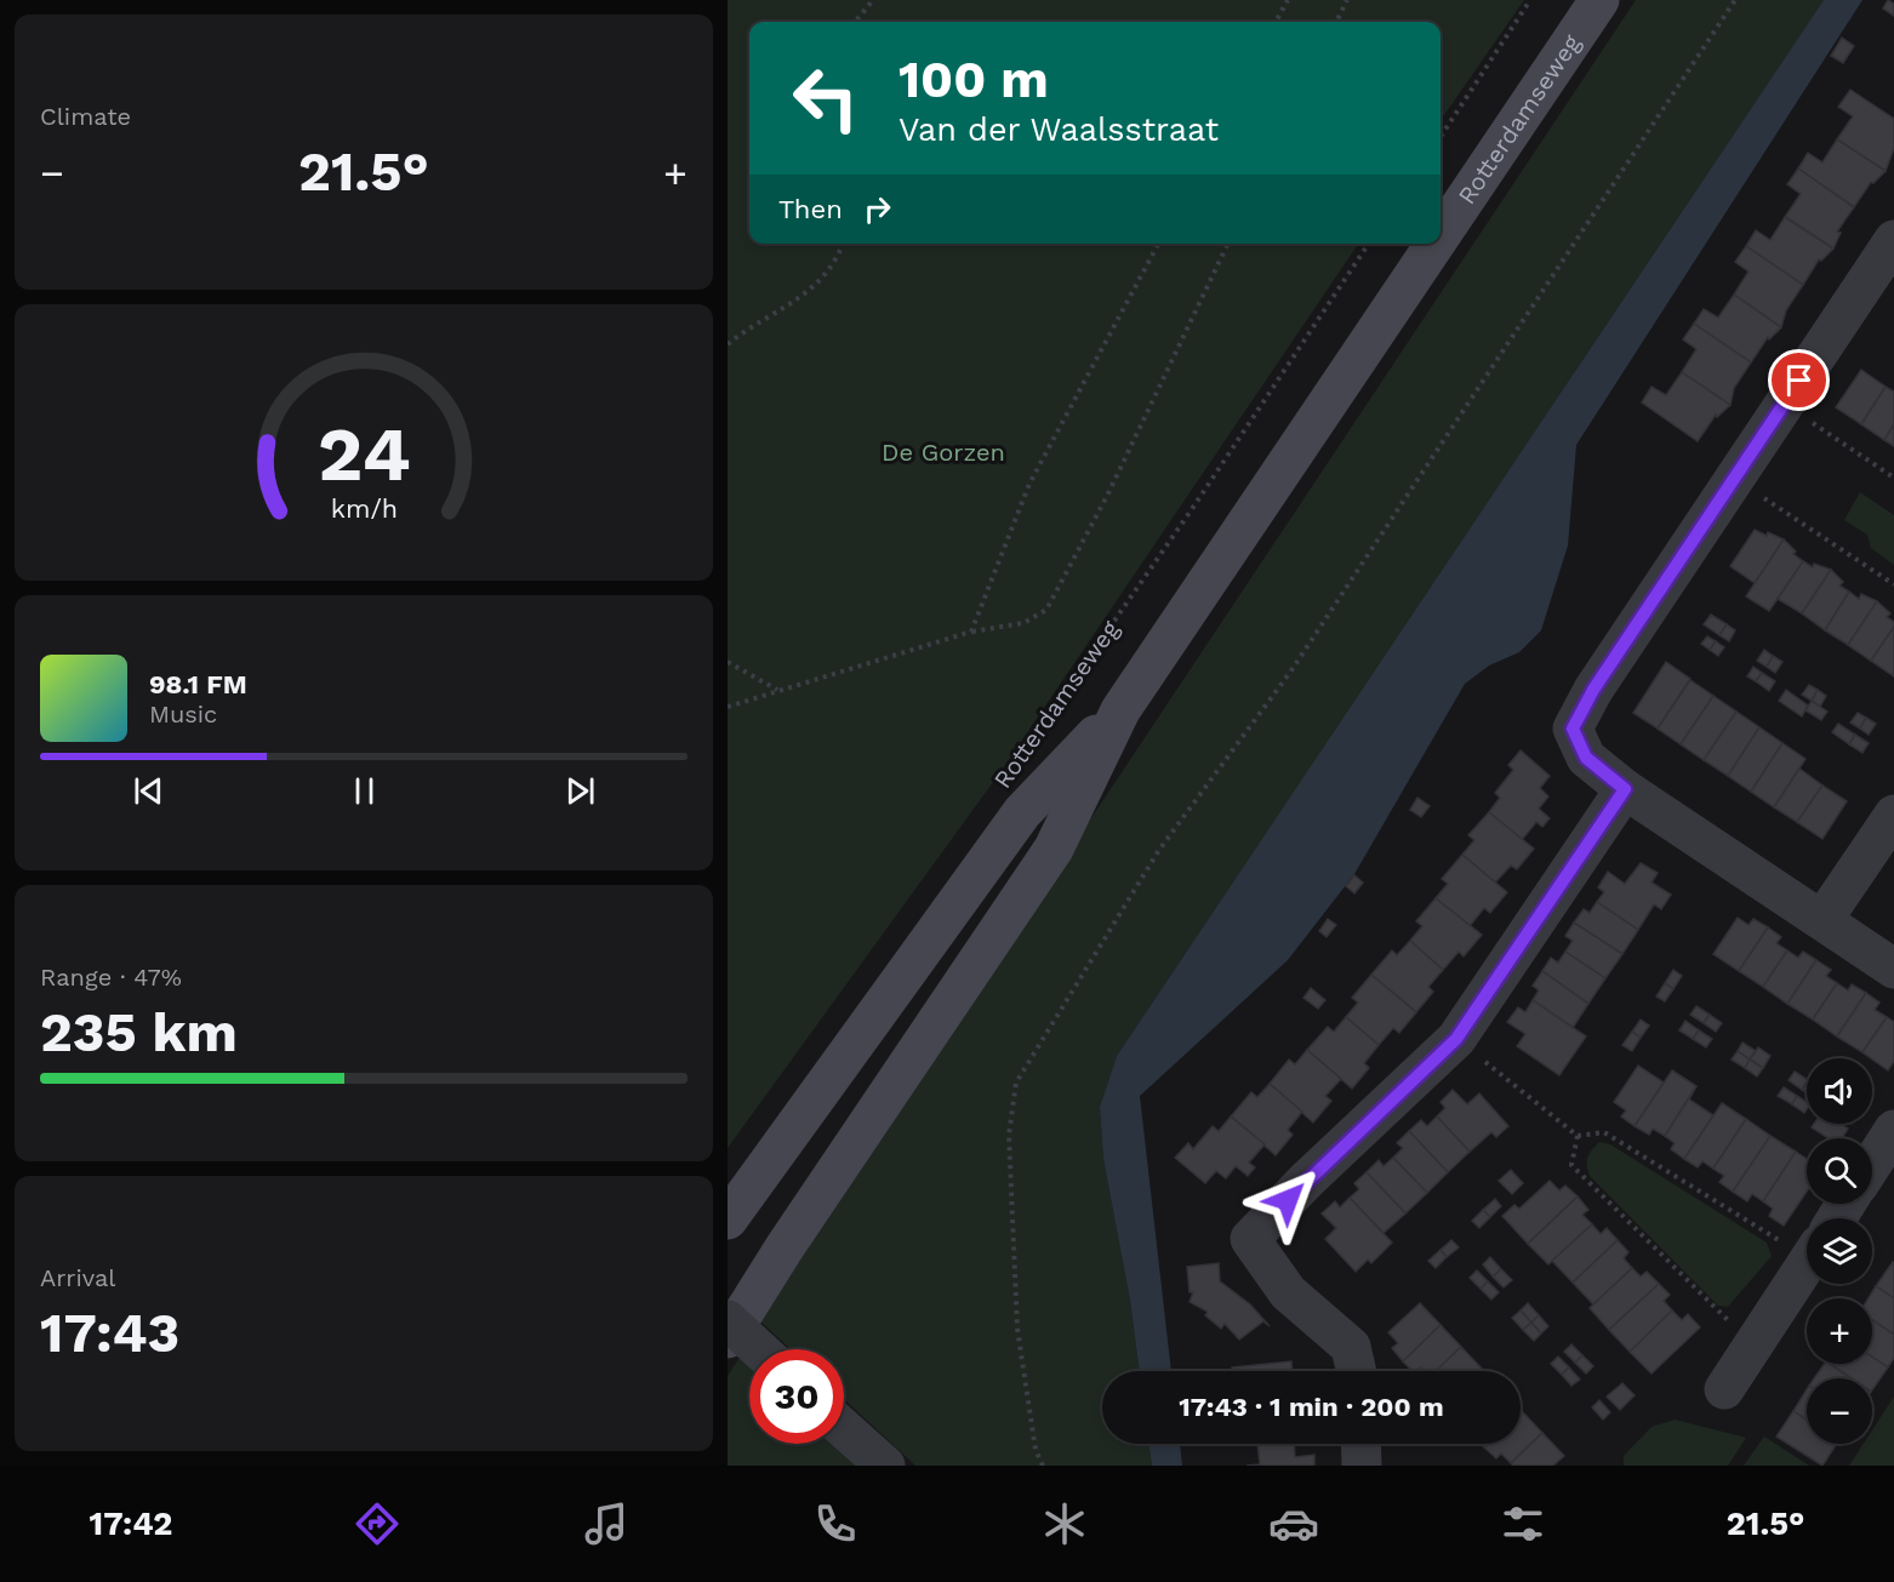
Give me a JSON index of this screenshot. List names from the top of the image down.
{
  "streets": {
    "main road": ["Rotterdamseweg"]
  },
  "parks": ["De Gorzen"],
  "page": {
    "tile": [
      "Climate",
      ["Range · 47%", "235 km"],
      ["Arrival", "17:43"]
    ],
    "turn": ["100 m", "Van der Waalsstraat"],
    "heat": ["−", "21.5°", "+"],
    "then": "Then",
    "song": ["98.1 FM", "Music"],
    "map_buttons": ["+", "−"],
    "limit": "30",
    "trip": "17:43 · 1 min · 200 m",
    "tabs": ["17:42", "21.5°"],
    "gauge": ["24", "km/h"]
  }
}
